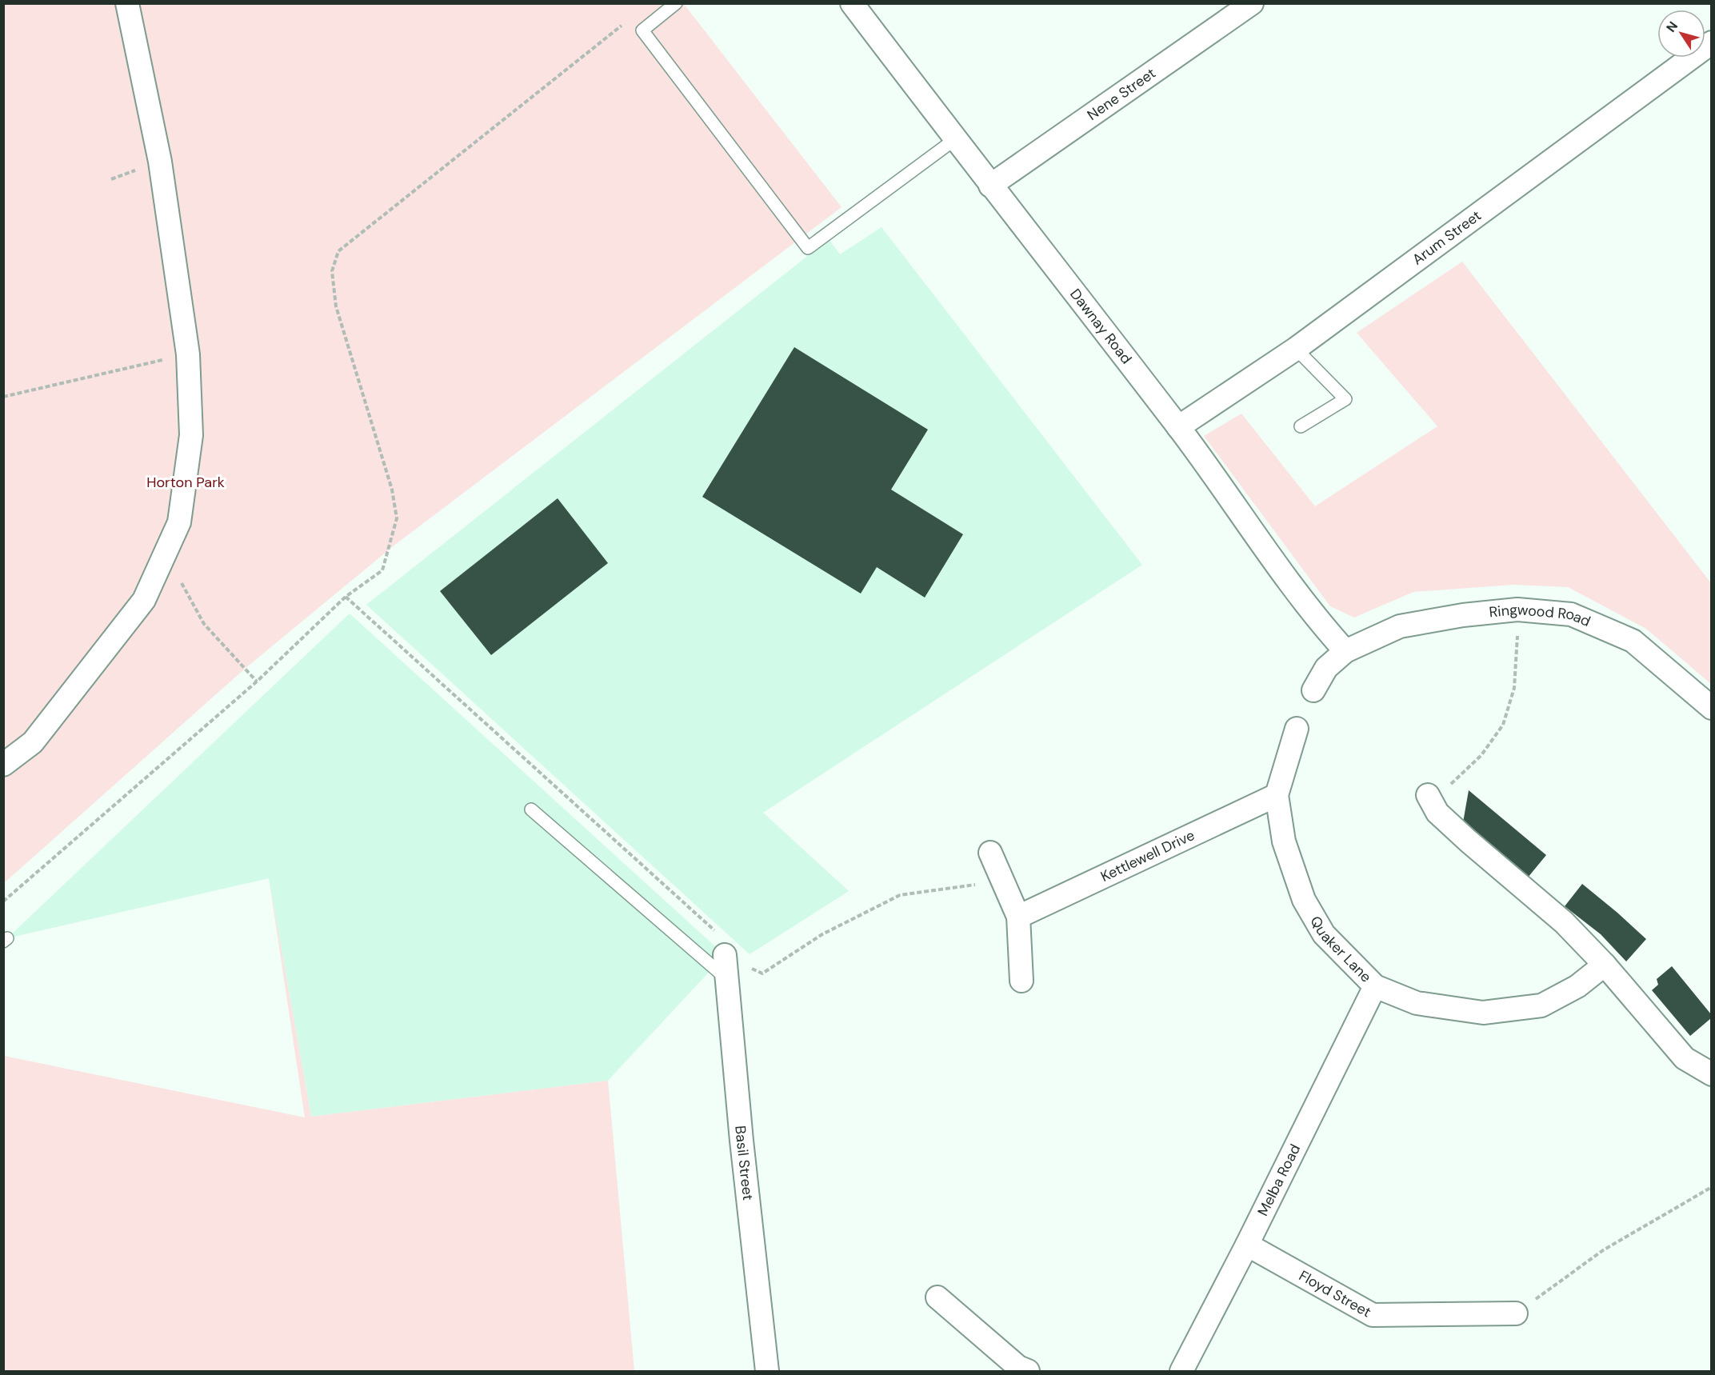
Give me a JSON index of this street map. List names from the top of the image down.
{
  "streets": {
    "street": [
      "Nene Street",
      "Arum Street",
      "Dawnay Road",
      "Ringwood Road",
      "Kettlewell Drive",
      "Quaker Lane",
      "Basil Street",
      "Melba Road",
      "Floyd Street"
    ]
  },
  "crossings": [
    ["Nene Street", "Dawnay Road"],
    ["Arum Street", "Dawnay Road"],
    ["Dawnay Road", "Ringwood Road"],
    ["Kettlewell Drive", "Quaker Lane"],
    ["Quaker Lane", "Melba Road"],
    ["Melba Road", "Floyd Street"]
  ],
  "parks": ["Horton Park"],
  "north": "top left"
}
